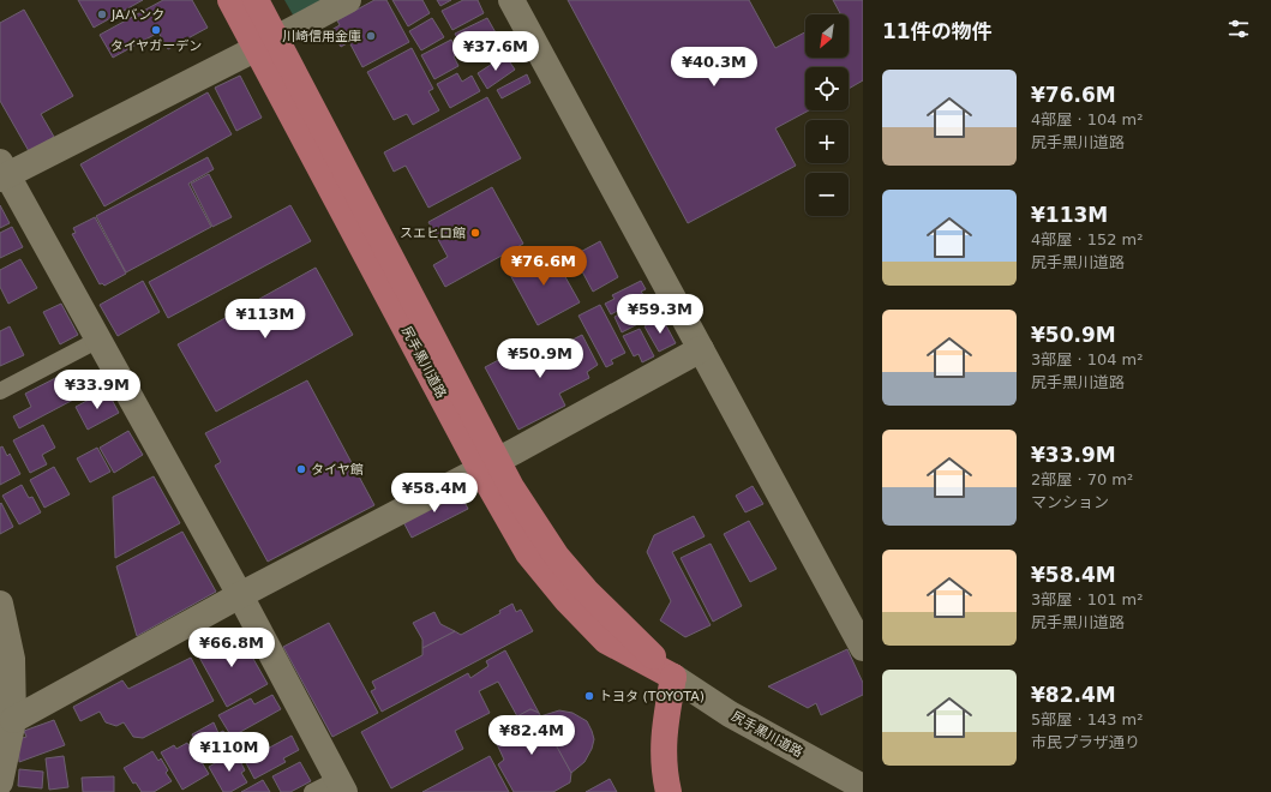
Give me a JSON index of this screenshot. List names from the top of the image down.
{
  "streets": {
    "main road": ["尻手黒川道路"]
  },
  "places": [
    "JAバンク",
    "タイヤガーデン",
    "川崎信用金庫",
    "スエヒロ館",
    "タイヤ館",
    "トヨタ (TOYOTA)"
  ],
  "north": "bottom left",
  "page": {
    "heading": "11件の物件",
    "map_buttons": ["+", "−"],
    "price": [
      "¥37.6M",
      "¥40.3M",
      "¥76.6M",
      "¥59.3M",
      "¥113M",
      "¥50.9M",
      "¥33.9M",
      "¥58.4M",
      "¥66.8M",
      "¥82.4M",
      "¥110M"
    ],
    "list": [
      {
        "name": "¥76.6M",
        "note": "4部屋 · 104 m² · 尻手黒川道路"
      },
      {
        "name": "¥113M",
        "note": "4部屋 · 152 m² · 尻手黒川道路"
      },
      {
        "name": "¥50.9M",
        "note": "3部屋 · 104 m² · 尻手黒川道路"
      },
      {
        "name": "¥33.9M",
        "note": "2部屋 · 70 m² · マンション"
      },
      {
        "name": "¥58.4M",
        "note": "3部屋 · 101 m² · 尻手黒川道路"
      },
      {
        "name": "¥82.4M",
        "note": "5部屋 · 143 m² · 市民プラザ通り"
      }
    ]
  }
}
